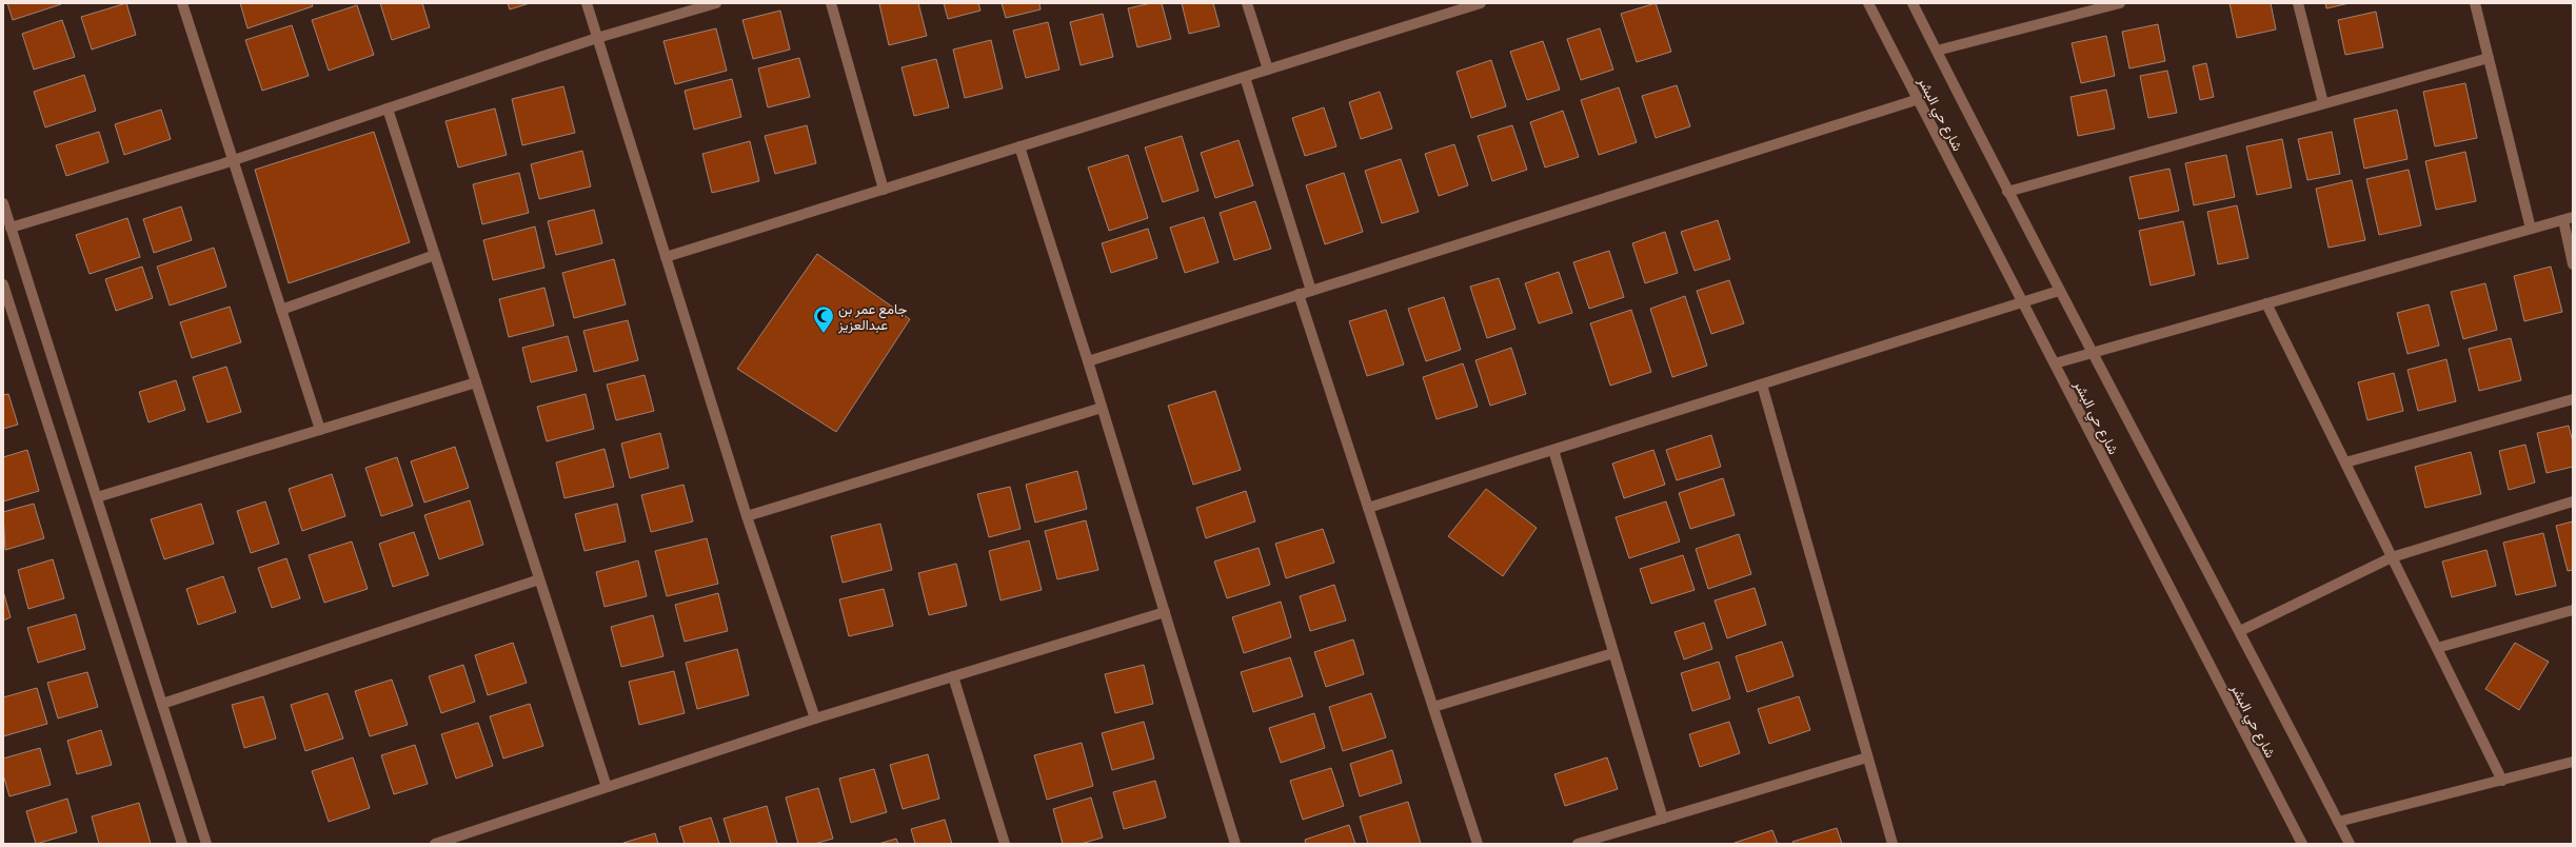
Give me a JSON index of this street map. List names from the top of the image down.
{
  "streets": {
    "street": ["شارع حي البشر"]
  },
  "places": {
    "mosque": ["جامع عمر بن عبدالعزيز"]
  }
}
